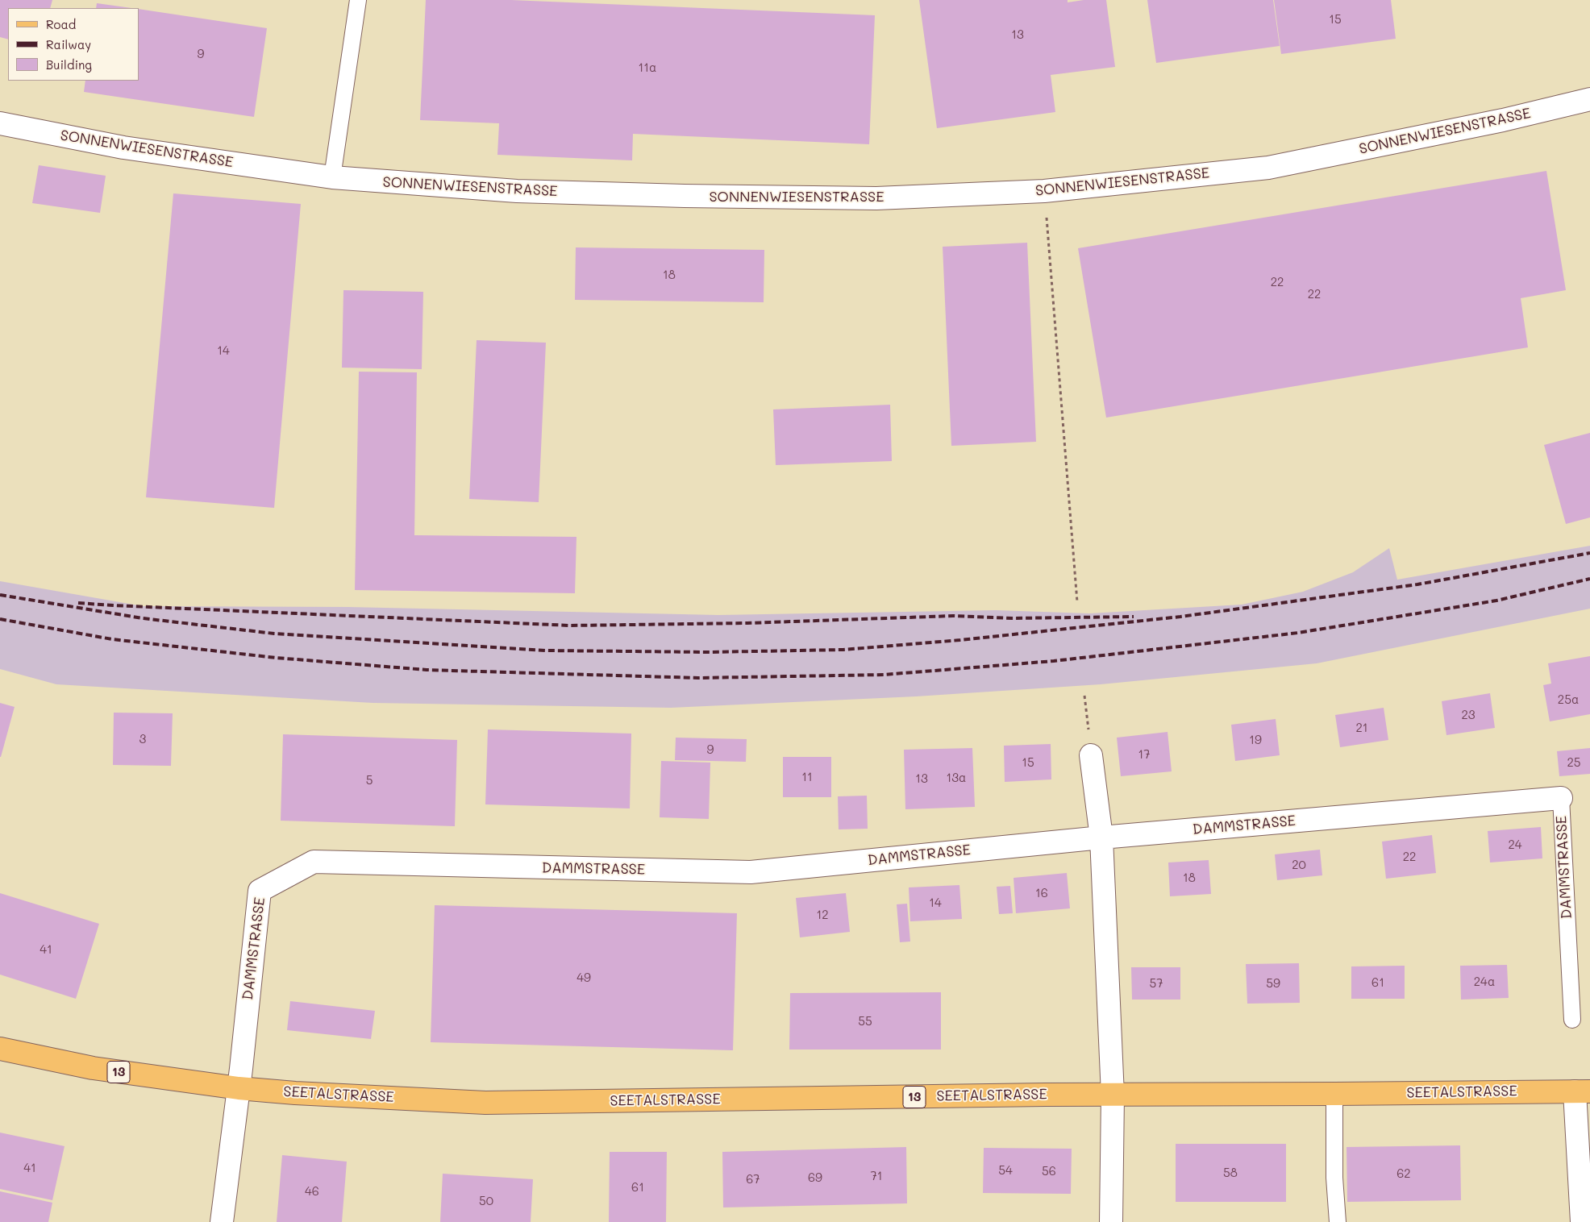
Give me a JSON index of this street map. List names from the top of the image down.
{
  "streets": {
    "main road": ["13", "SEETALSTRASSE"],
    "street": ["SONNENWIESENSTRASSE", "DAMMSTRASSE"]
  },
  "crossings": [
    ["DAMMSTRASSE", "SEETALSTRASSE"]
  ],
  "house_numbers": [
    "15",
    "13",
    "9",
    "11a",
    "18",
    "22",
    "22",
    "14",
    "25a",
    "23",
    "21",
    "3",
    "19",
    "9",
    "17",
    "15",
    "25",
    "11",
    "13a",
    "13",
    "5",
    "24",
    "22",
    "20",
    "18",
    "16",
    "14",
    "12",
    "41",
    "49",
    "24a",
    "61",
    "57",
    "59",
    "55",
    "41",
    "54",
    "56",
    "58",
    "62",
    "71",
    "69",
    "67",
    "61",
    "46",
    "50"
  ],
  "legend": ["Road", "Railway", "Building"]
}
